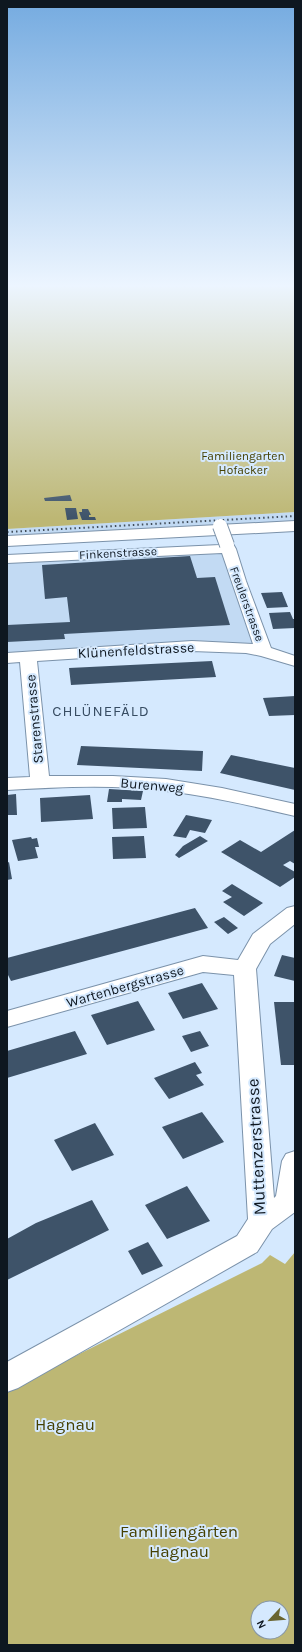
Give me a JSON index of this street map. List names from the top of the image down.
{
  "streets": {
    "street": [
      "Finkenstrasse",
      "Freulerstrasse",
      "Klünenfeldstrasse",
      "Starenstrasse",
      "Burenweg",
      "Wartenbergstrasse",
      "Muttenzerstrasse"
    ]
  },
  "crossings": [
    ["Finkenstrasse", "Freulerstrasse"],
    ["Freulerstrasse", "Klünenfeldstrasse"],
    ["Klünenfeldstrasse", "Starenstrasse"],
    ["Starenstrasse", "Burenweg"],
    ["Wartenbergstrasse", "Muttenzerstrasse"]
  ],
  "districts": ["CHLÜNEFÄLD"],
  "parks": ["Familiengarten Hofacker", "Hagnau", "Familiengärten Hagnau"],
  "north": "bottom left"
}
